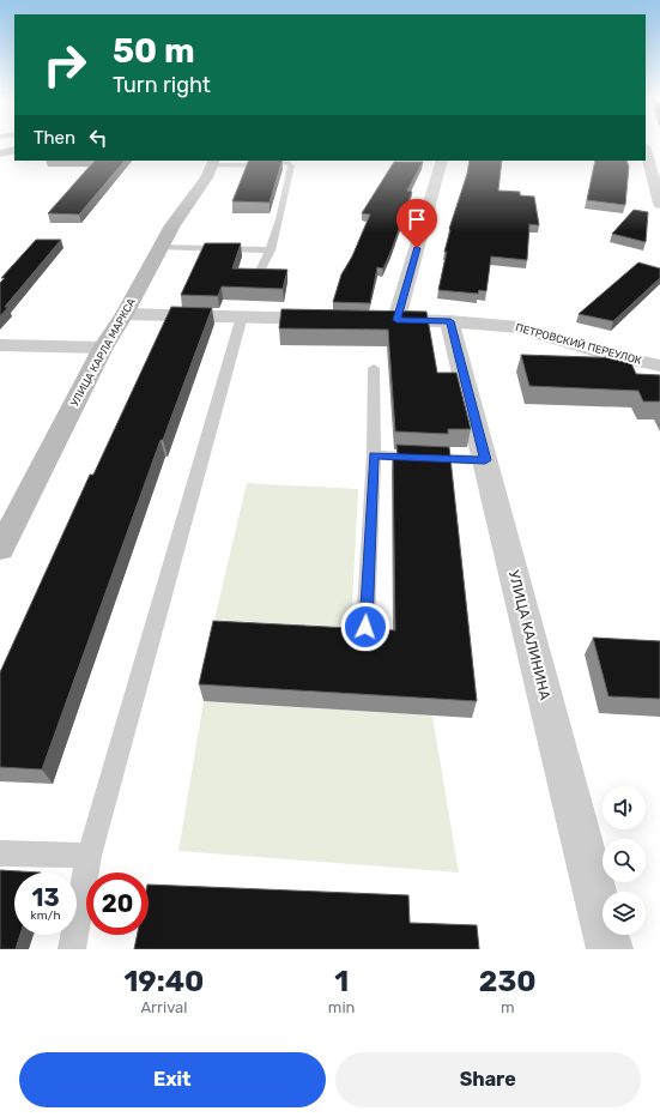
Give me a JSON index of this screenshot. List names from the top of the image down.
{
  "streets": {
    "street": ["ПЕТРОВСКИЙ ПЕРЕУЛОК", "УЛИЦА КАРЛА МАРКСА", "УЛИЦА КАЛИНИНА"]
  },
  "crossings": [
    ["ПЕТРОВСКИЙ ПЕРЕУЛОК", "УЛИЦА КАЛИНИНА"]
  ],
  "page": {
    "turn": ["50 m", "Turn right"],
    "then": "Then",
    "speed": "13 km/h",
    "limit": "20",
    "eta": [
      "19:40",
      "Arrival",
      "1",
      "min",
      "230",
      "m"
    ],
    "buttons": ["Exit", "Share"]
  }
}
